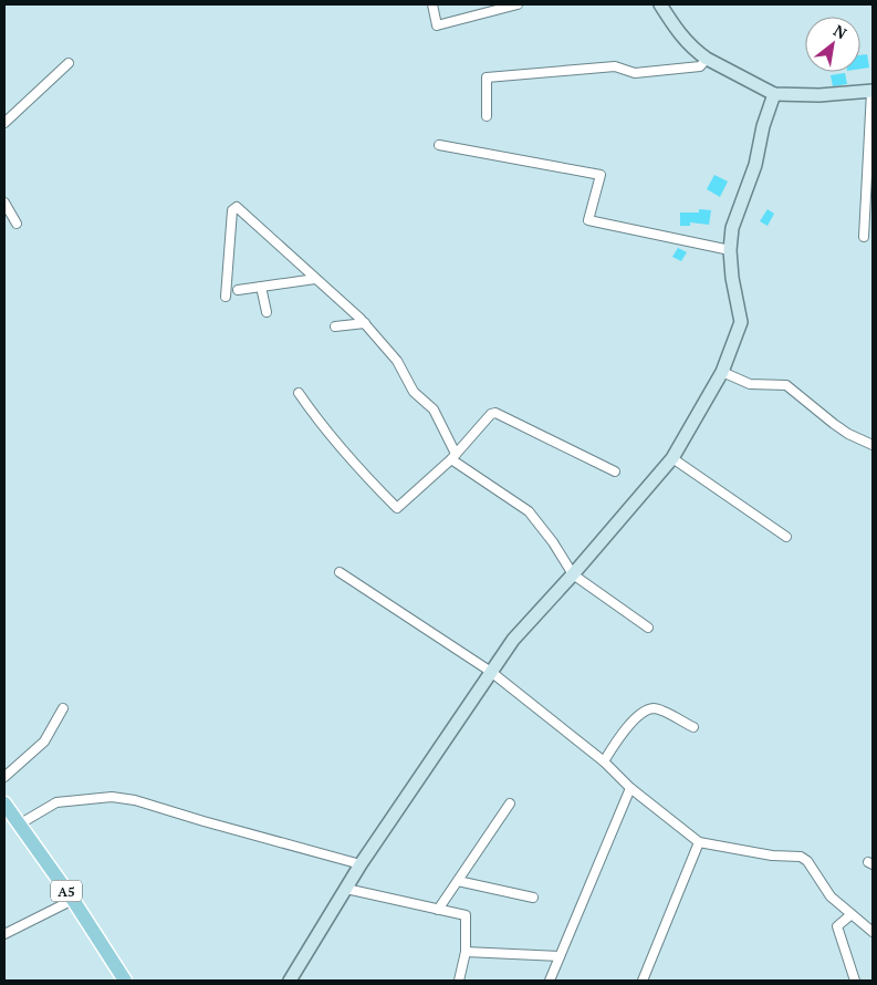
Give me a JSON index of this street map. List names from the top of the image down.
{
  "streets": {
    "main road": ["A5"]
  },
  "north": "top right"
}
